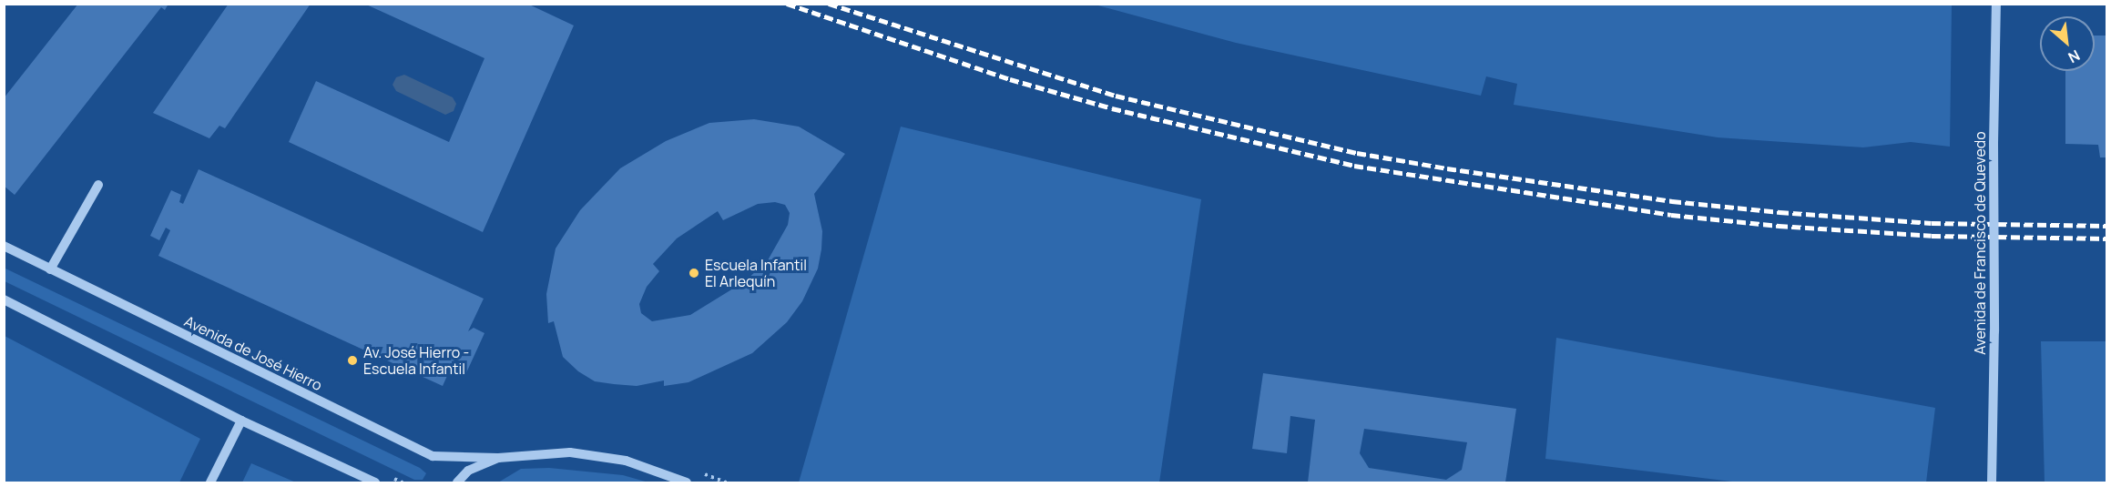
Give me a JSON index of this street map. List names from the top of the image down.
{
  "streets": {
    "street": ["Avenida de Francisco de Quevedo", "Avenida de José Hierro"]
  },
  "places": ["Escuela Infantil El Arlequín", "Av. José Hierro - Escuela Infantil"],
  "north": "bottom right"
}
